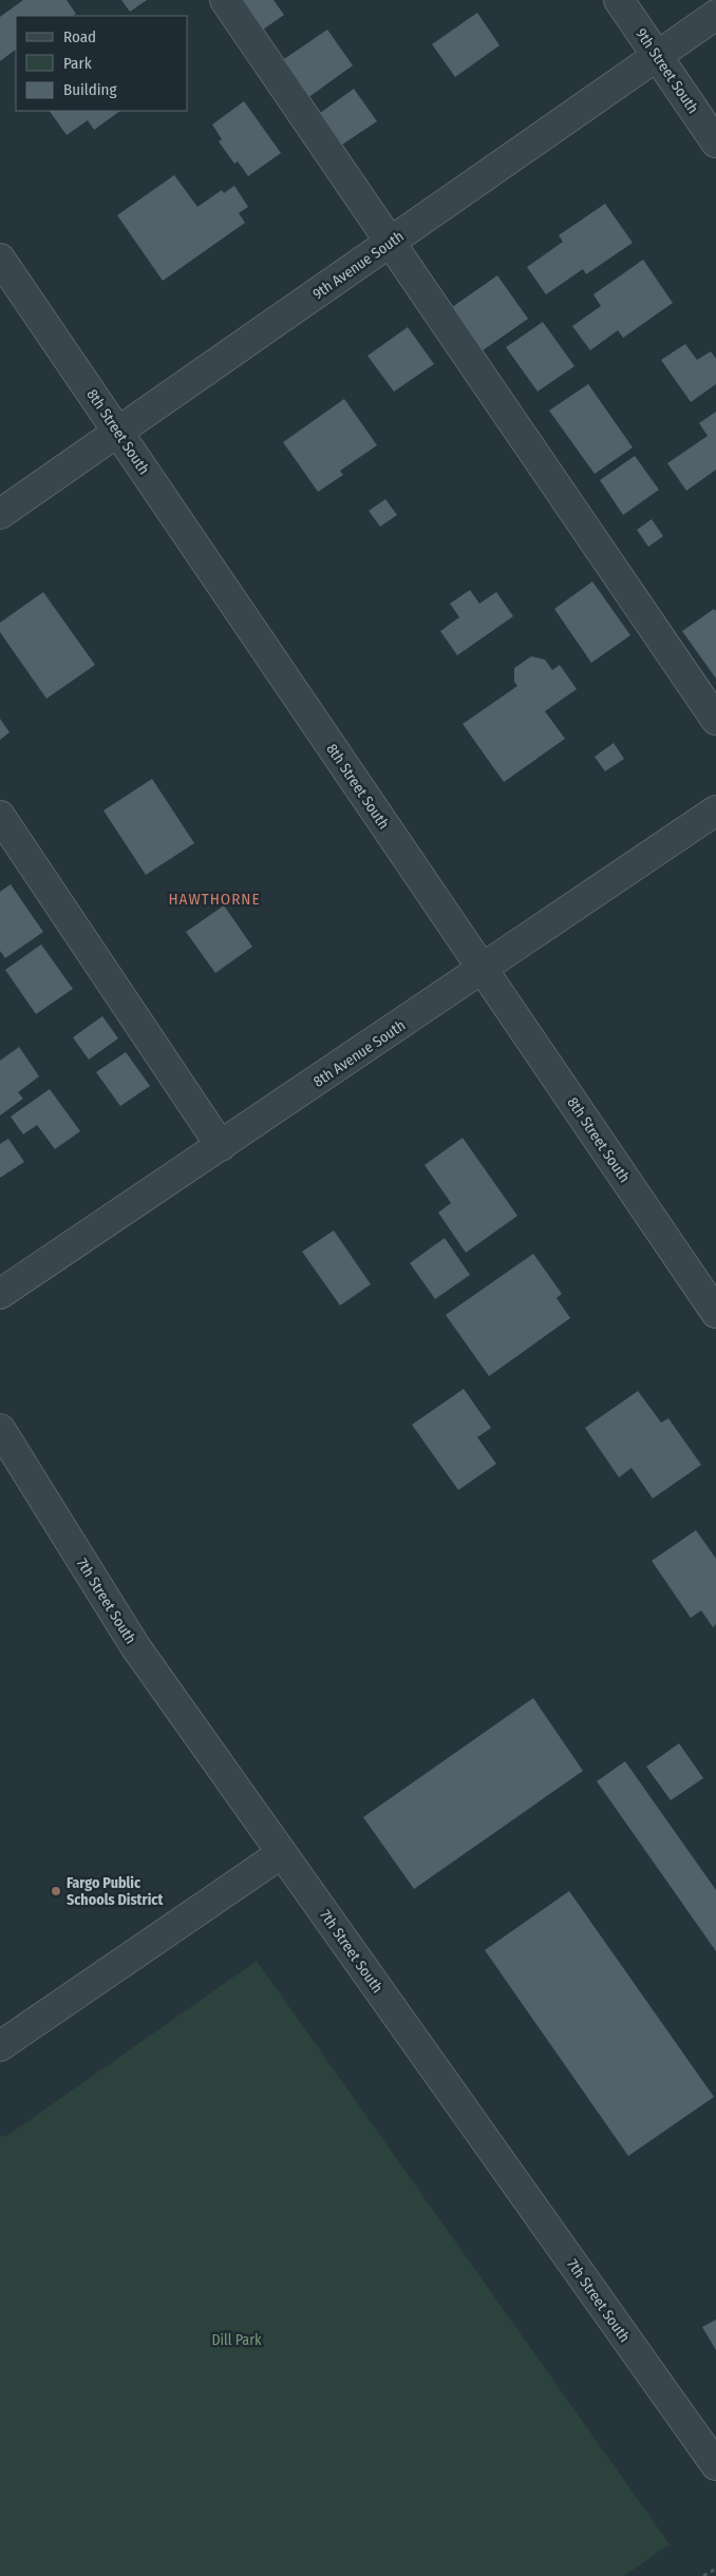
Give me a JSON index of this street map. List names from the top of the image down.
{
  "streets": {
    "street": [
      "9th Street South",
      "9th Avenue South",
      "8th Street South",
      "8th Avenue South",
      "7th Street South"
    ]
  },
  "crossings": [
    ["9th Street South", "9th Avenue South"],
    ["9th Avenue South", "8th Street South"],
    ["8th Street South", "8th Avenue South"]
  ],
  "districts": ["HAWTHORNE"],
  "parks": ["Dill Park"],
  "places": ["Fargo Public Schools District"],
  "legend": ["Road", "Park", "Building"]
}
